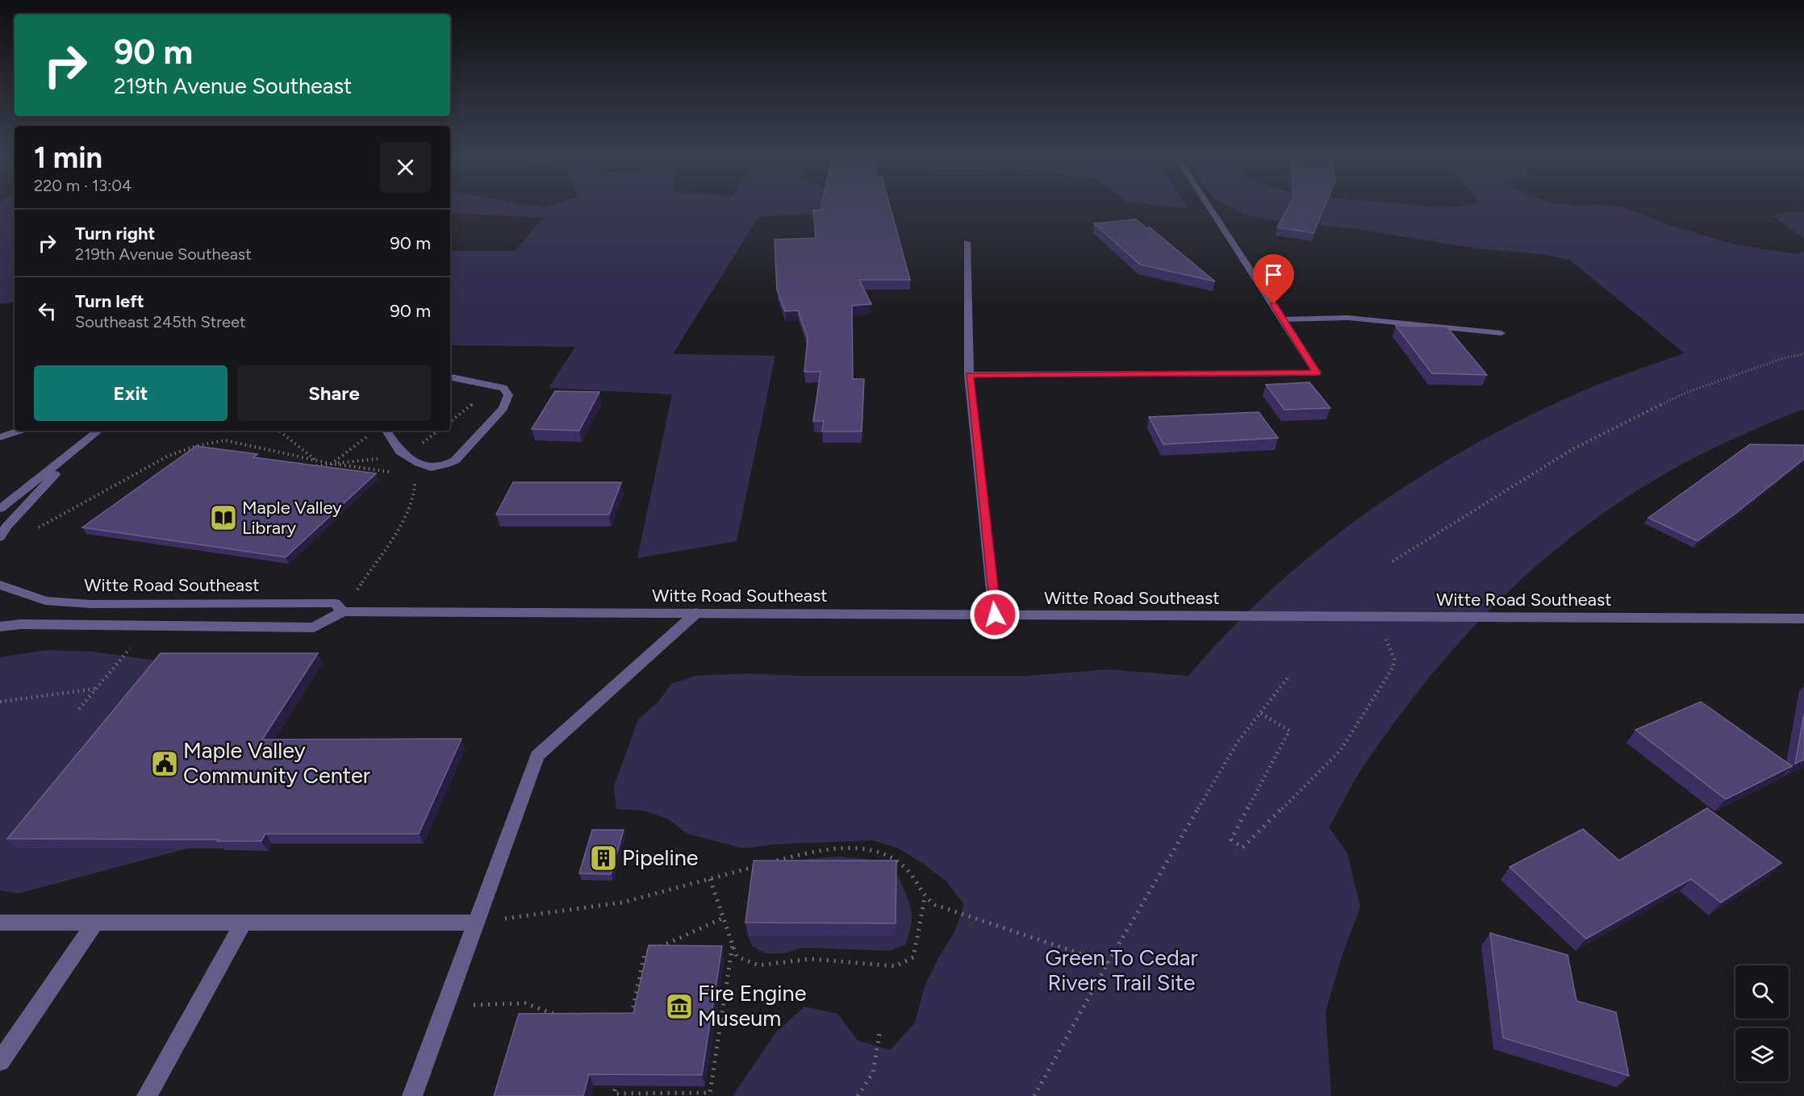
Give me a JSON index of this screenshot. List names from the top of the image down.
{
  "streets": {
    "street": ["Witte Road Southeast"]
  },
  "parks": ["Green To Cedar Rivers Trail Site"],
  "places": {
    "library": ["Maple Valley Library"],
    "public building": ["Maple Valley Community Center"],
    "building": ["Pipeline"],
    "museum": ["Fire Engine Museum"]
  },
  "page": {
    "turn": ["90 m", "219th Avenue Southeast"],
    "heading": ["1 min", "220 m · 13:04"],
    "list": [
      {
        "name": "Turn right",
        "note": "219th Avenue Southeast",
        "value": "90 m"
      },
      {
        "name": "Turn left",
        "note": "Southeast 245th Street",
        "value": "90 m"
      }
    ],
    "buttons": ["Exit", "Share"]
  }
}
